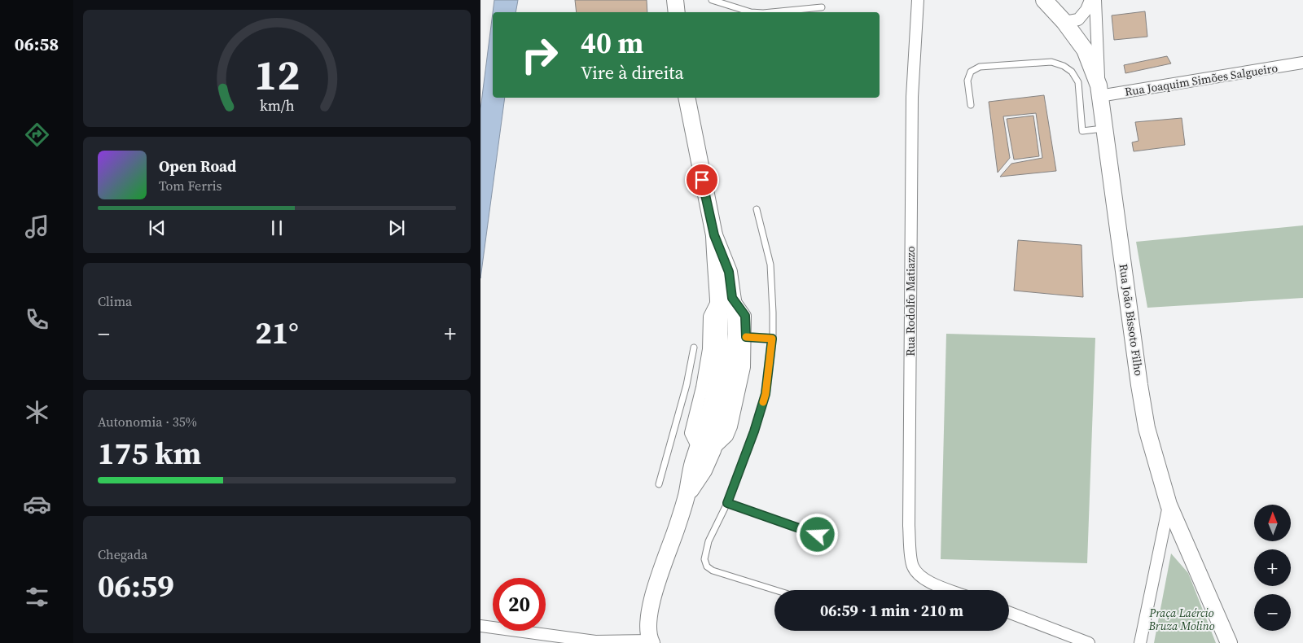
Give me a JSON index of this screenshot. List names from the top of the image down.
{
  "streets": {
    "main road": ["Rua João Bissoto Filho"],
    "street": ["Rua Joaquim Simões Salgueiro", "Rua Rodolfo Matiazzo"]
  },
  "crossings": [
    ["Rua Joaquim Simões Salgueiro", "Rua João Bissoto Filho"]
  ],
  "parks": ["Praça Laércio Bruza Molino"],
  "north": "top",
  "page": {
    "tabs": "06:58",
    "turn": ["40 m", "Vire à direita"],
    "song": ["Open Road", "Tom Ferris"],
    "tile": [
      "Clima",
      ["Autonomia · 35%", "175 km"],
      ["Chegada", "06:59"]
    ],
    "heat": ["−", "21°", "+"],
    "map_buttons": ["+", "−"],
    "limit": "20",
    "trip": "06:59 · 1 min · 210 m",
    "gauge": ["12", "km/h"]
  }
}
